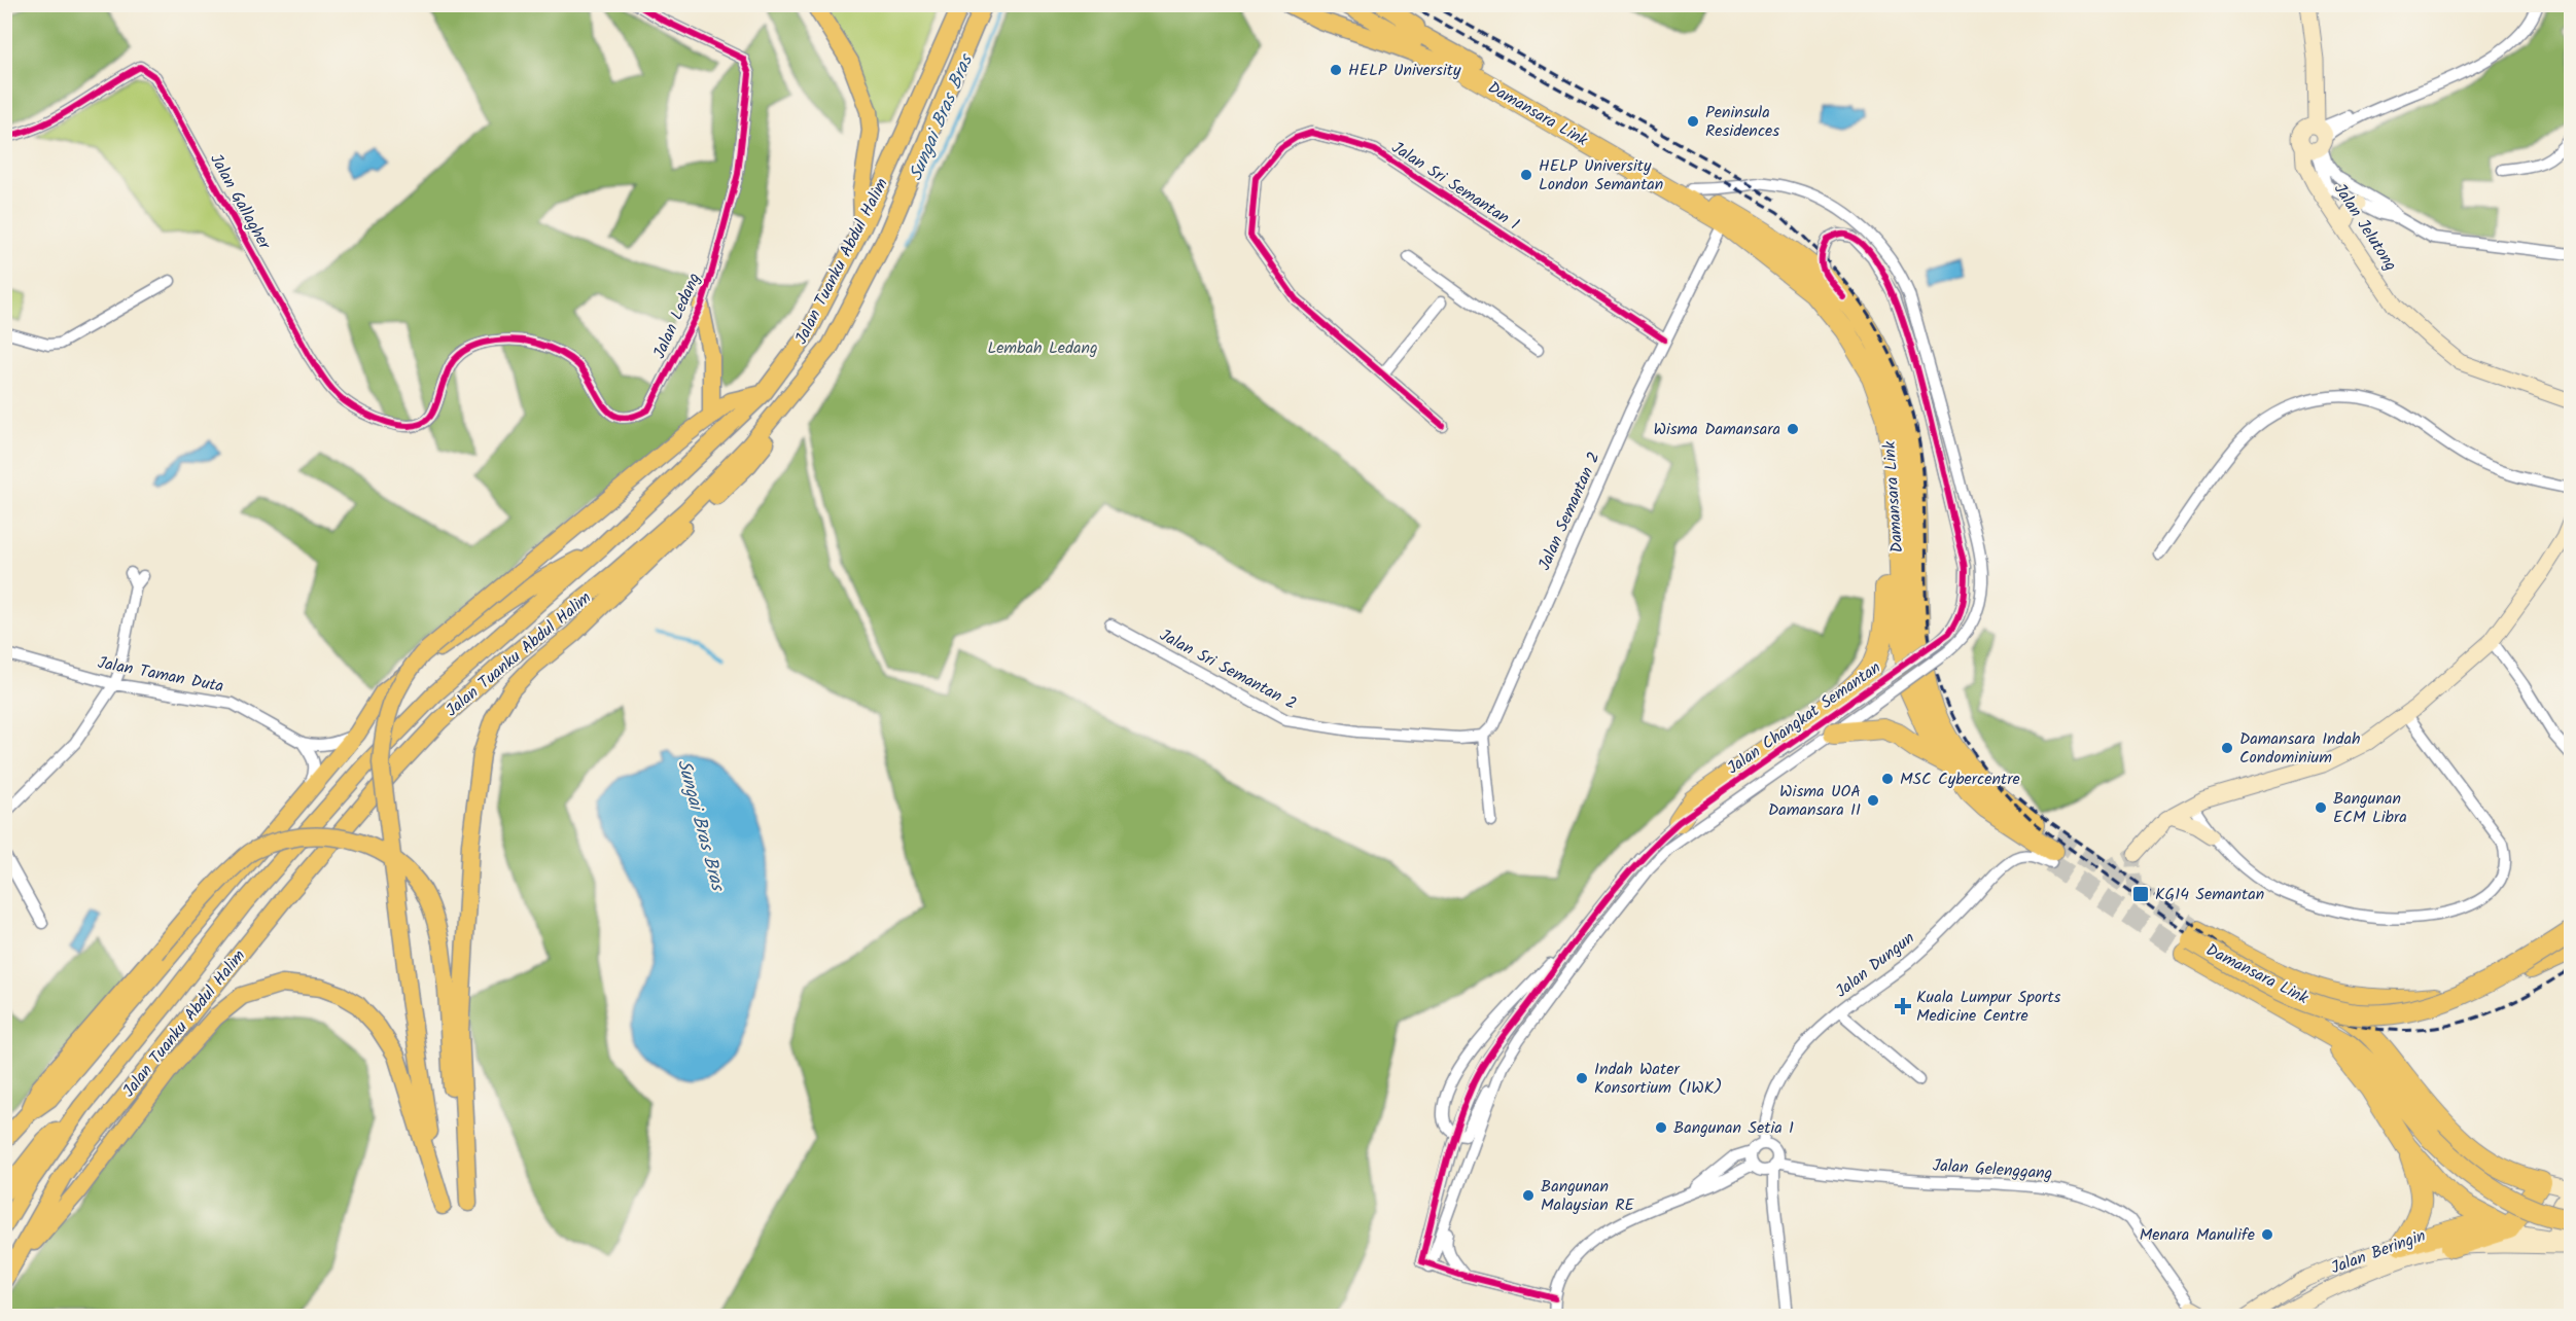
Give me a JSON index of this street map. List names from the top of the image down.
{
  "streets": {
    "highway": ["Damansara Link"],
    "main road": ["Jalan Tuanku Abdul Halim"],
    "street": [
      "Jalan Sri Semantan 1",
      "Jalan Gallagher",
      "Jalan Jelutong",
      "Jalan Ledang",
      "Jalan Semantan 2",
      "Jalan Sri Semantan 2",
      "Jalan Taman Duta",
      "Jalan Changkat Semantan",
      "Jalan Dungun",
      "Jalan Gelenggang",
      "Jalan Beringin"
    ]
  },
  "crossings": [
    ["Damansara Link", "Jalan Semantan 2"],
    ["Damansara Link", "Jalan Changkat Semantan"],
    ["Damansara Link", "Jalan Dungun"],
    ["Jalan Sri Semantan 1", "Jalan Semantan 2"],
    ["Jalan Gallagher", "Jalan Ledang"],
    ["Jalan Semantan 2", "Jalan Sri Semantan 2"],
    ["Jalan Dungun", "Jalan Gelenggang"]
  ],
  "water": ["Sungai Bras Bras"],
  "parks": ["Lembah Ledang"],
  "places": {
    "other": [
      "HELP University",
      "Peninsula Residences",
      "HELP University London Semantan",
      "Wisma Damansara",
      "Damansara Indah Condominium",
      "MSC Cybercentre",
      "Wisma UOA Damansara II",
      "Bangunan ECM Libra",
      "Indah Water Konsortium (IWK)",
      "Bangunan Setia 1",
      "Bangunan Malaysian RE",
      "Menara Manulife"
    ],
    "transit": ["KG14 Semantan"],
    "health": ["Kuala Lumpur Sports Medicine Centre"]
  }
}
